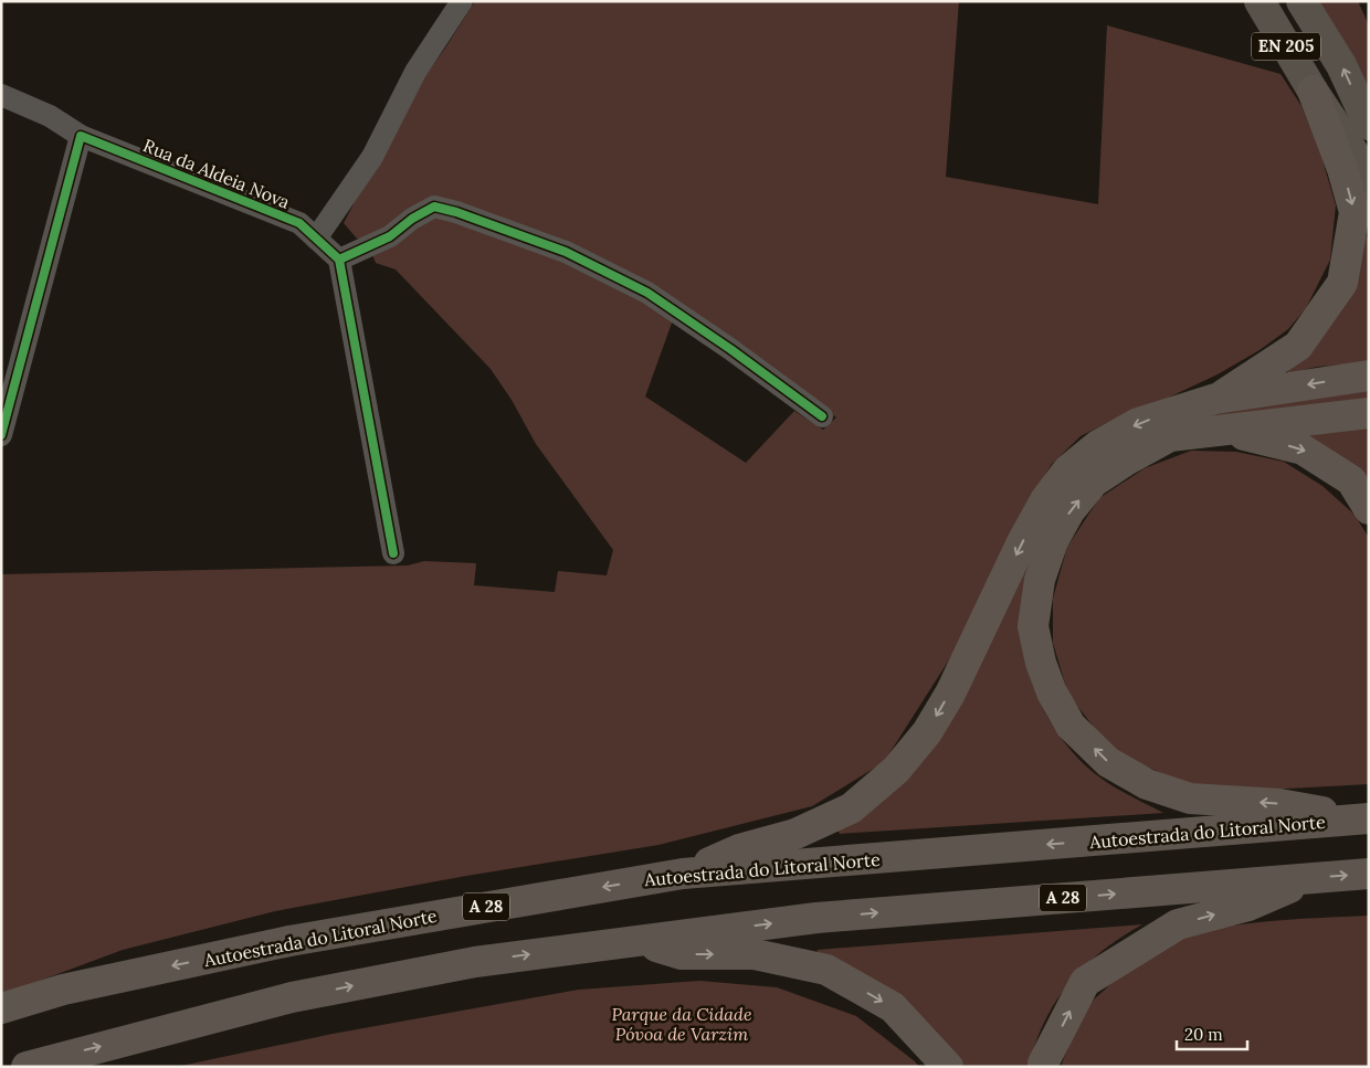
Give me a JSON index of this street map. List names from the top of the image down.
{
  "streets": {
    "highway": ["Autoestrada do Litoral Norte", "A 28"],
    "main road": ["EN 205"],
    "street": ["Rua da Aldeia Nova"]
  },
  "parks": ["Parque da Cidade Póvoa de Varzim"],
  "scale_bar": "20 m"
}
